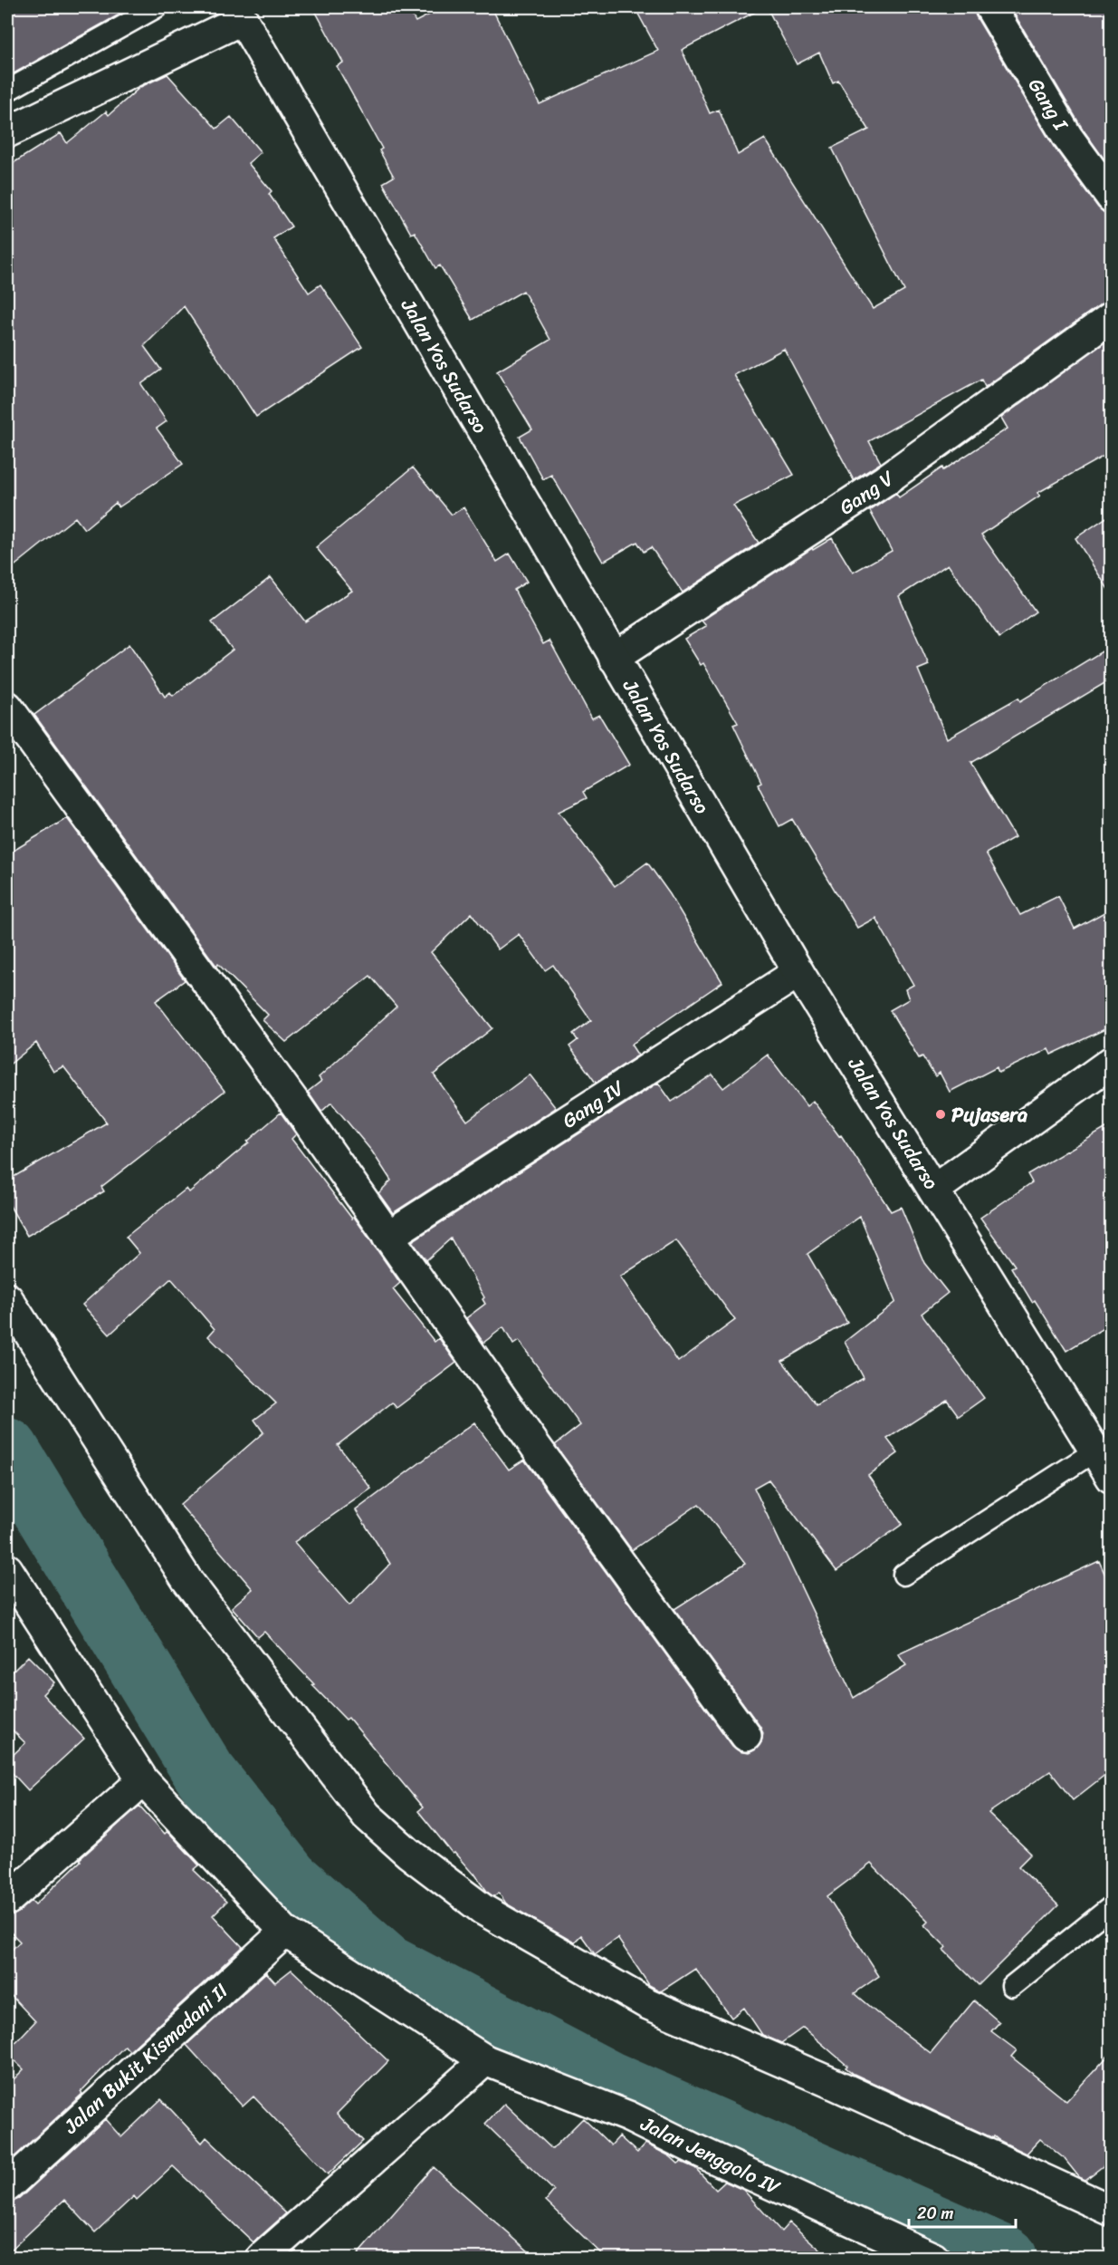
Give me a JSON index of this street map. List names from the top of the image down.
{
  "streets": {
    "street": [
      "Gang I",
      "Jalan Yos Sudarso",
      "Gang V",
      "Gang IV",
      "Jalan Bukit Kismadani II",
      "Jalan Jenggolo IV"
    ]
  },
  "crossings": [
    ["Jalan Yos Sudarso", "Gang V"],
    ["Jalan Yos Sudarso", "Gang IV"],
    ["Jalan Bukit Kismadani II", "Jalan Jenggolo IV"]
  ],
  "places": ["Pujasera"],
  "scale_bar": "20 m"
}
